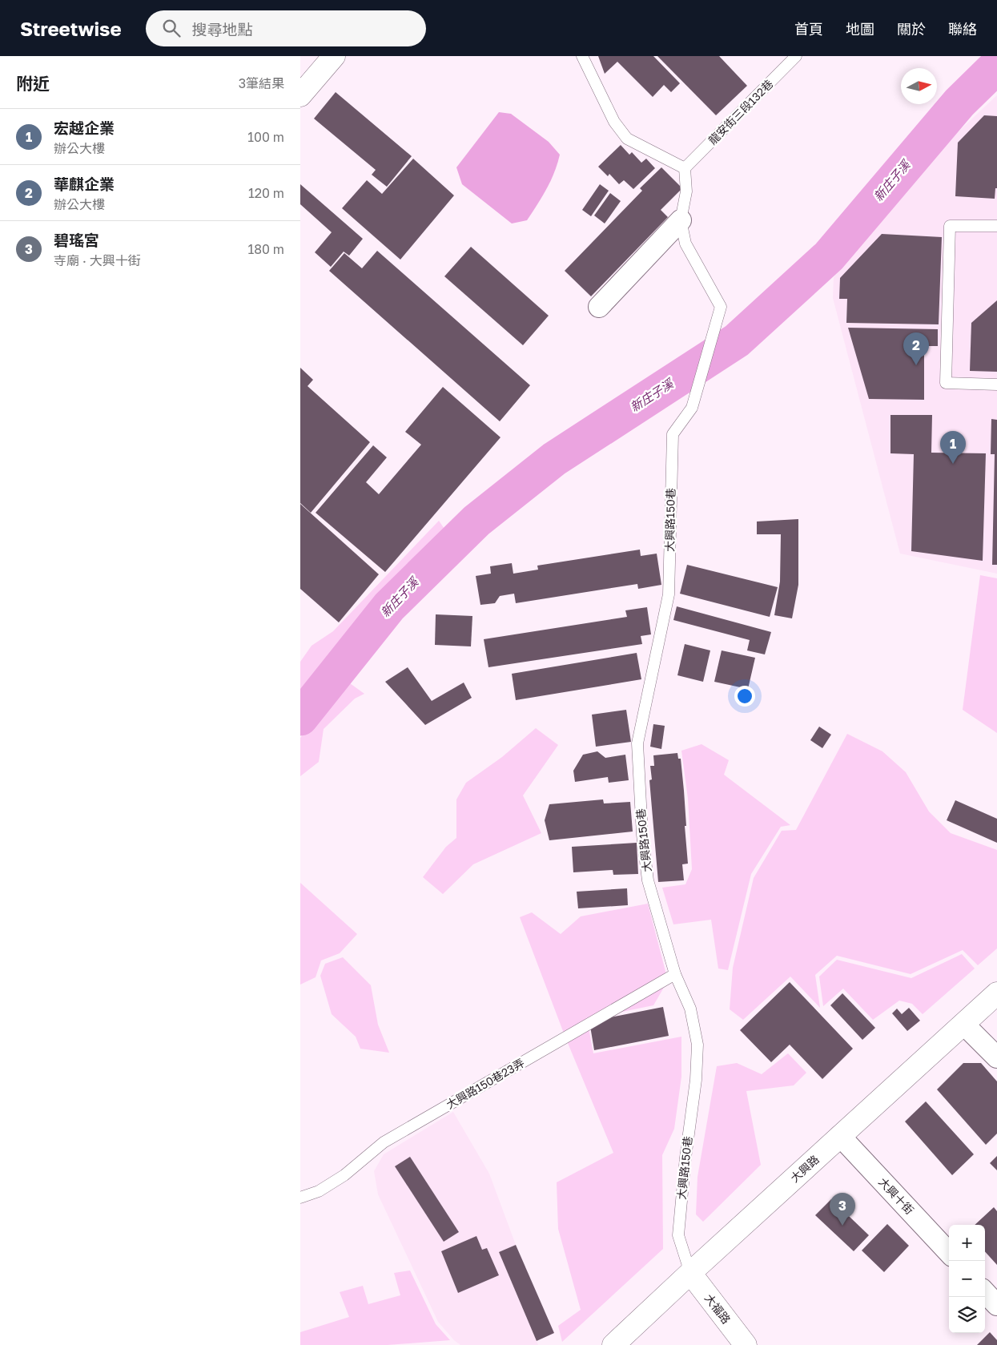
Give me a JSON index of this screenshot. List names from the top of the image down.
{
  "streets": {
    "street": ["大興路", "大興十街", "大福路"],
    "lane": ["龍安街三段132巷", "大興路150巷", "大興路150巷23弄"]
  },
  "crossings": [
    ["大興路150巷", "大興路150巷23弄"],
    ["大興路150巷", "大興路"],
    ["大興路150巷", "大福路"],
    ["大興路", "大興十街"],
    ["大興路", "大福路"]
  ],
  "water": ["新庄子溪"],
  "north": "right",
  "page": {
    "header": "Streetwise",
    "search": "搜尋地點",
    "nav": [
      "首頁",
      "地圖",
      "關於",
      "聯絡"
    ],
    "heading": ["附近", "3筆結果"],
    "list": [
      {
        "mark": "1",
        "name": "宏越企業",
        "note": "辦公大樓",
        "value": "100 m"
      },
      {
        "mark": "2",
        "name": "華麒企業",
        "note": "辦公大樓",
        "value": "120 m"
      },
      {
        "mark": "3",
        "name": "碧瑤宮",
        "note": "寺廟 · 大興十街",
        "value": "180 m"
      }
    ],
    "pins": ["2", "1", "3"],
    "map_buttons": ["+", "−"]
  }
}
